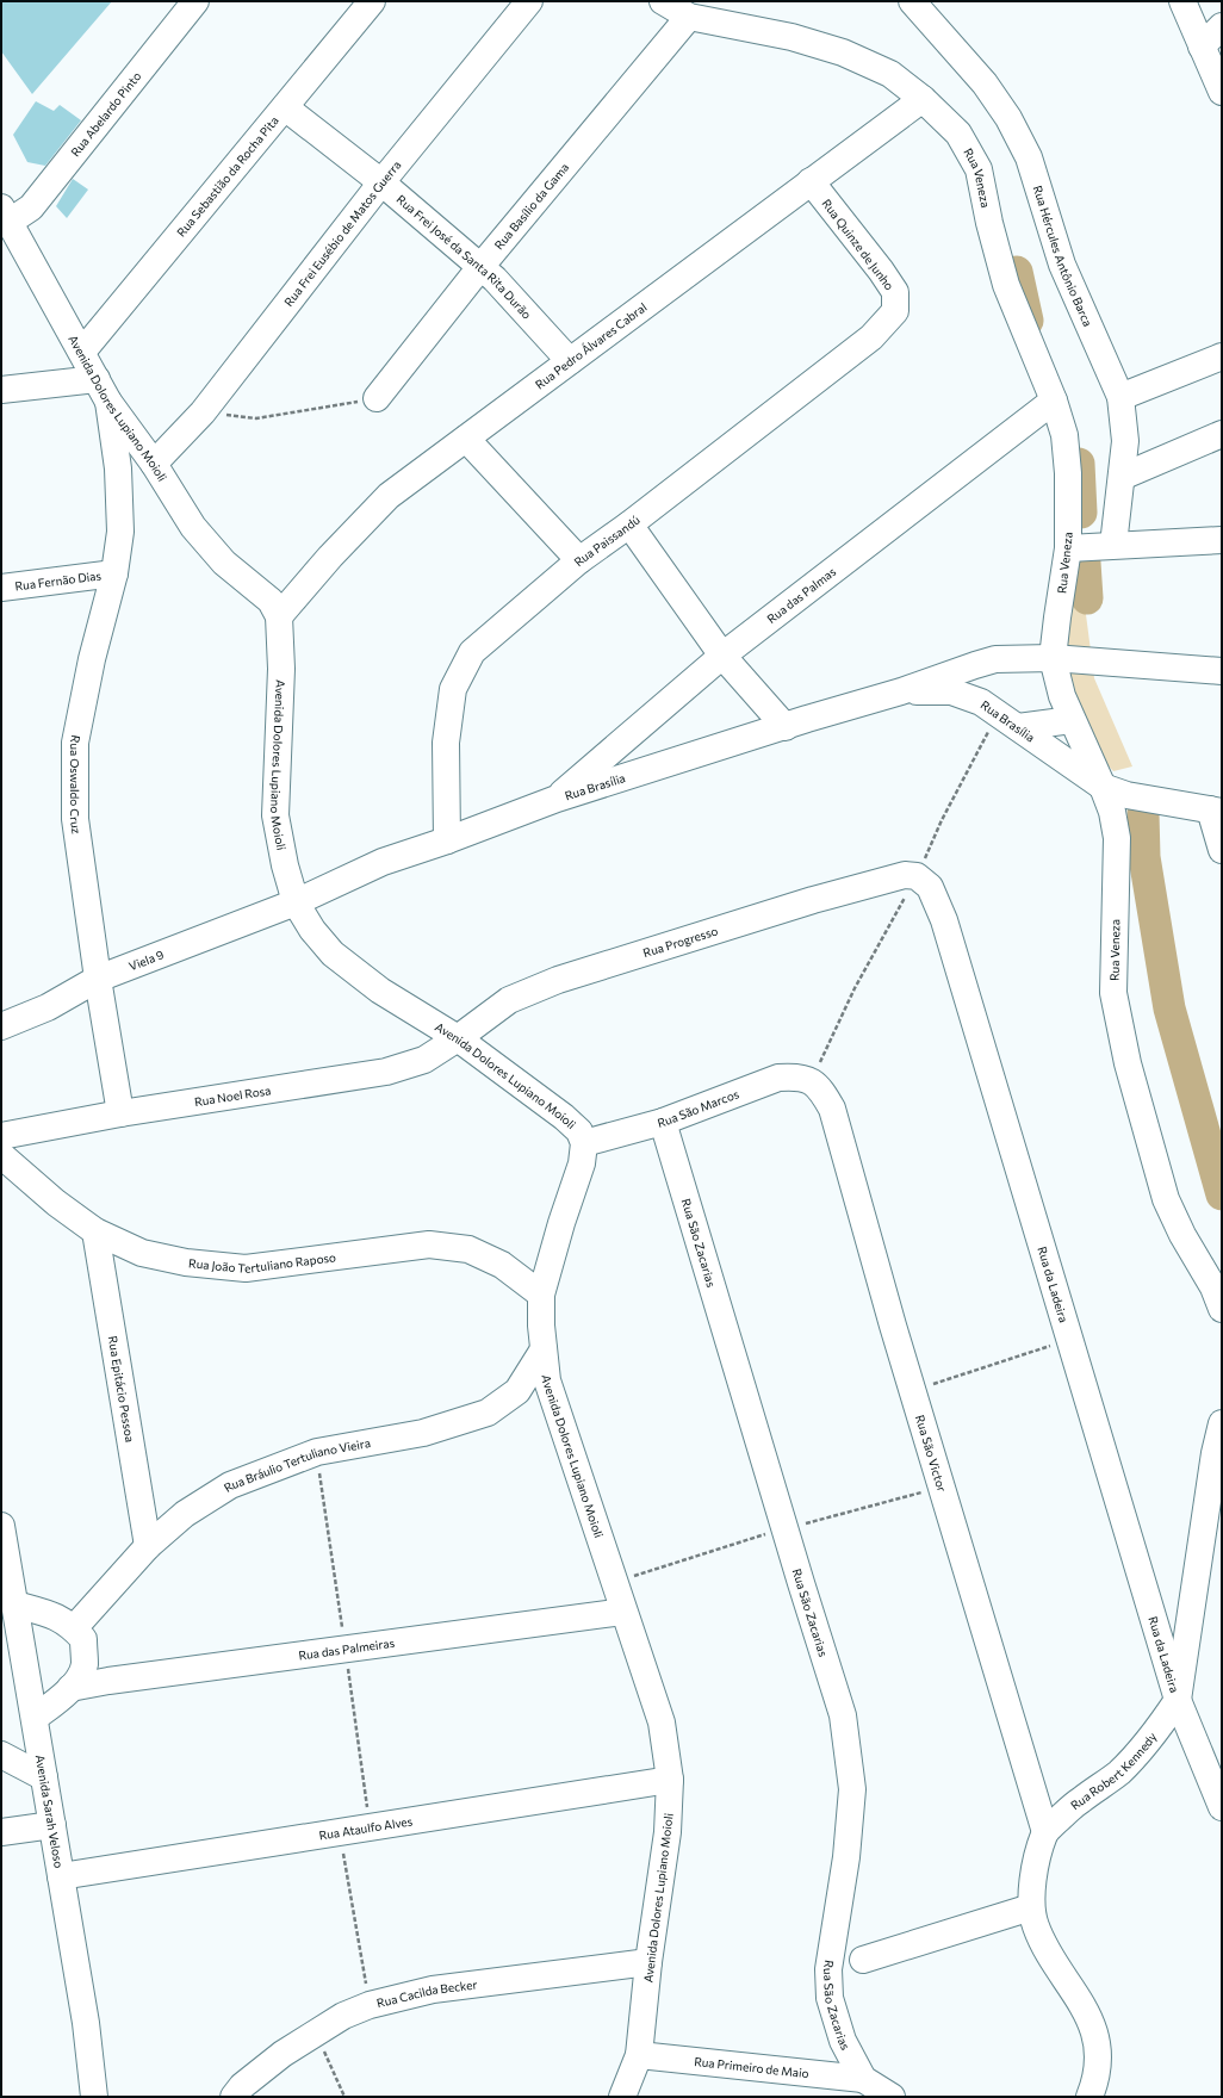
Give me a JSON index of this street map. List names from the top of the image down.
{
  "streets": {
    "street": [
      "Rua Abelardo Pinto",
      "Rua Sebastião da Rocha Pita",
      "Rua Veneza",
      "Rua Basílio da Gama",
      "Rua Frei Eusébio de Matos Guerra",
      "Rua Quinze de Junho",
      "Rua Hércules Antônio Barca",
      "Rua Frei José da Santa Rita Durão",
      "Rua Pedro Álvares Cabral",
      "Avenida Dolores Lupiano Moioli",
      "Rua Paissandú",
      "Rua Fernão Dias",
      "Rua das Palmas",
      "Rua Brasília",
      "Rua Oswaldo Cruz",
      "Rua Progresso",
      "Viela 9",
      "Rua Noel Rosa",
      "Rua São Marcos",
      "Rua São Zacarias",
      "Rua João Tertuliano Raposo",
      "Rua da Ladeira",
      "Rua Epitácio Pessoa",
      "Rua São Victor",
      "Rua Bráulio Tertuliano Vieira",
      "Rua das Palmeiras",
      "Rua Robert Kennedy",
      "Avenida Sarah Veloso",
      "Rua Ataulfo Alves",
      "Rua Cacilda Becker",
      "Rua Primeiro de Maio"
    ]
  },
  "crossings": [
    ["Rua Abelardo Pinto", "Avenida Dolores Lupiano Moioli"],
    ["Rua Sebastião da Rocha Pita", "Rua Frei José da Santa Rita Durão"],
    ["Rua Sebastião da Rocha Pita", "Avenida Dolores Lupiano Moioli"],
    ["Rua Veneza", "Rua Basílio da Gama"],
    ["Rua Veneza", "Rua Pedro Álvares Cabral"],
    ["Rua Veneza", "Rua das Palmas"],
    ["Rua Veneza", "Rua Brasília"],
    ["Rua Basílio da Gama", "Rua Frei José da Santa Rita Durão"],
    ["Rua Frei Eusébio de Matos Guerra", "Rua Frei José da Santa Rita Durão"],
    ["Rua Frei Eusébio de Matos Guerra", "Avenida Dolores Lupiano Moioli"],
    ["Rua Quinze de Junho", "Rua Pedro Álvares Cabral"],
    ["Rua Quinze de Junho", "Rua Paissandú"],
    ["Rua Frei José da Santa Rita Durão", "Rua Pedro Álvares Cabral"],
    ["Rua Pedro Álvares Cabral", "Avenida Dolores Lupiano Moioli"],
    ["Avenida Dolores Lupiano Moioli", "Rua Brasília"],
    ["Avenida Dolores Lupiano Moioli", "Rua Oswaldo Cruz"],
    ["Avenida Dolores Lupiano Moioli", "Rua Progresso"],
    ["Avenida Dolores Lupiano Moioli", "Viela 9"],
    ["Avenida Dolores Lupiano Moioli", "Rua Noel Rosa"],
    ["Avenida Dolores Lupiano Moioli", "Rua São Marcos"],
    ["Avenida Dolores Lupiano Moioli", "Rua João Tertuliano Raposo"],
    ["Avenida Dolores Lupiano Moioli", "Rua Bráulio Tertuliano Vieira"],
    ["Avenida Dolores Lupiano Moioli", "Rua das Palmeiras"],
    ["Avenida Dolores Lupiano Moioli", "Rua Ataulfo Alves"],
    ["Avenida Dolores Lupiano Moioli", "Rua Cacilda Becker"],
    ["Avenida Dolores Lupiano Moioli", "Rua Primeiro de Maio"],
    ["Rua Paissandú", "Rua Brasília"],
    ["Rua Fernão Dias", "Rua Oswaldo Cruz"],
    ["Rua das Palmas", "Rua Brasília"],
    ["Rua Brasília", "Viela 9"],
    ["Rua Oswaldo Cruz", "Viela 9"],
    ["Rua Oswaldo Cruz", "Rua Noel Rosa"],
    ["Rua Progresso", "Rua Noel Rosa"],
    ["Rua Progresso", "Rua da Ladeira"],
    ["Rua São Marcos", "Rua São Zacarias"],
    ["Rua São Marcos", "Rua São Victor"],
    ["Rua São Zacarias", "Rua Primeiro de Maio"],
    ["Rua João Tertuliano Raposo", "Rua Epitácio Pessoa"],
    ["Rua da Ladeira", "Rua Robert Kennedy"],
    ["Rua Epitácio Pessoa", "Rua Bráulio Tertuliano Vieira"],
    ["Rua São Victor", "Rua Robert Kennedy"],
    ["Avenida Sarah Veloso", "Rua Ataulfo Alves"]
  ]
}
